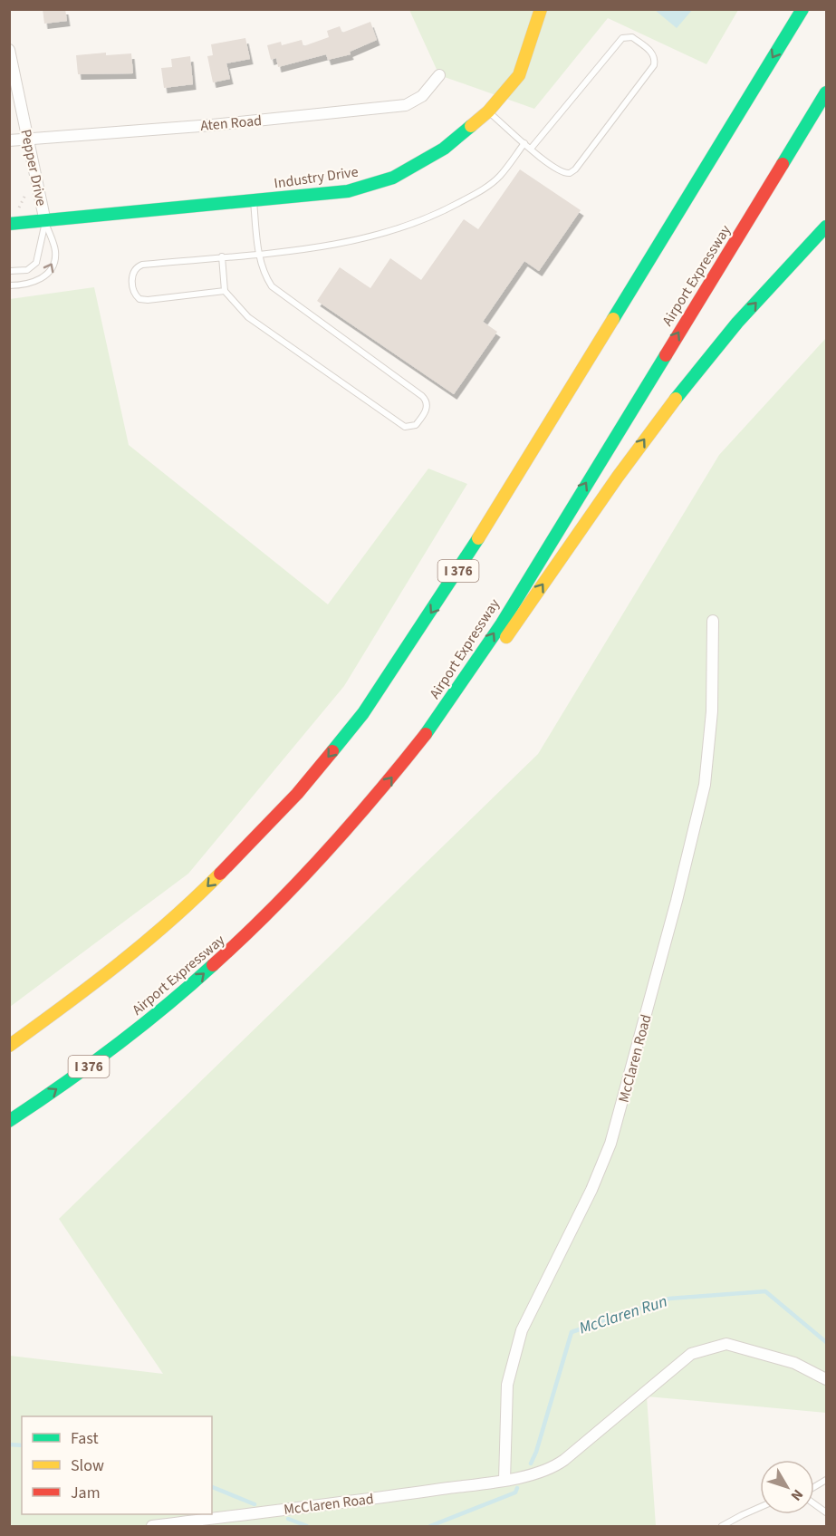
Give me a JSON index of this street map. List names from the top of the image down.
{
  "streets": {
    "main road": ["Industry Drive", "Airport Expressway", "I 376"],
    "street": ["Aten Road", "Pepper Drive", "McClaren Road"]
  },
  "crossings": [
    ["Aten Road", "Pepper Drive"],
    ["Pepper Drive", "Industry Drive"]
  ],
  "water": ["McClaren Run"],
  "legend": ["Fast", "Slow", "Jam"],
  "north": "bottom right"
}
